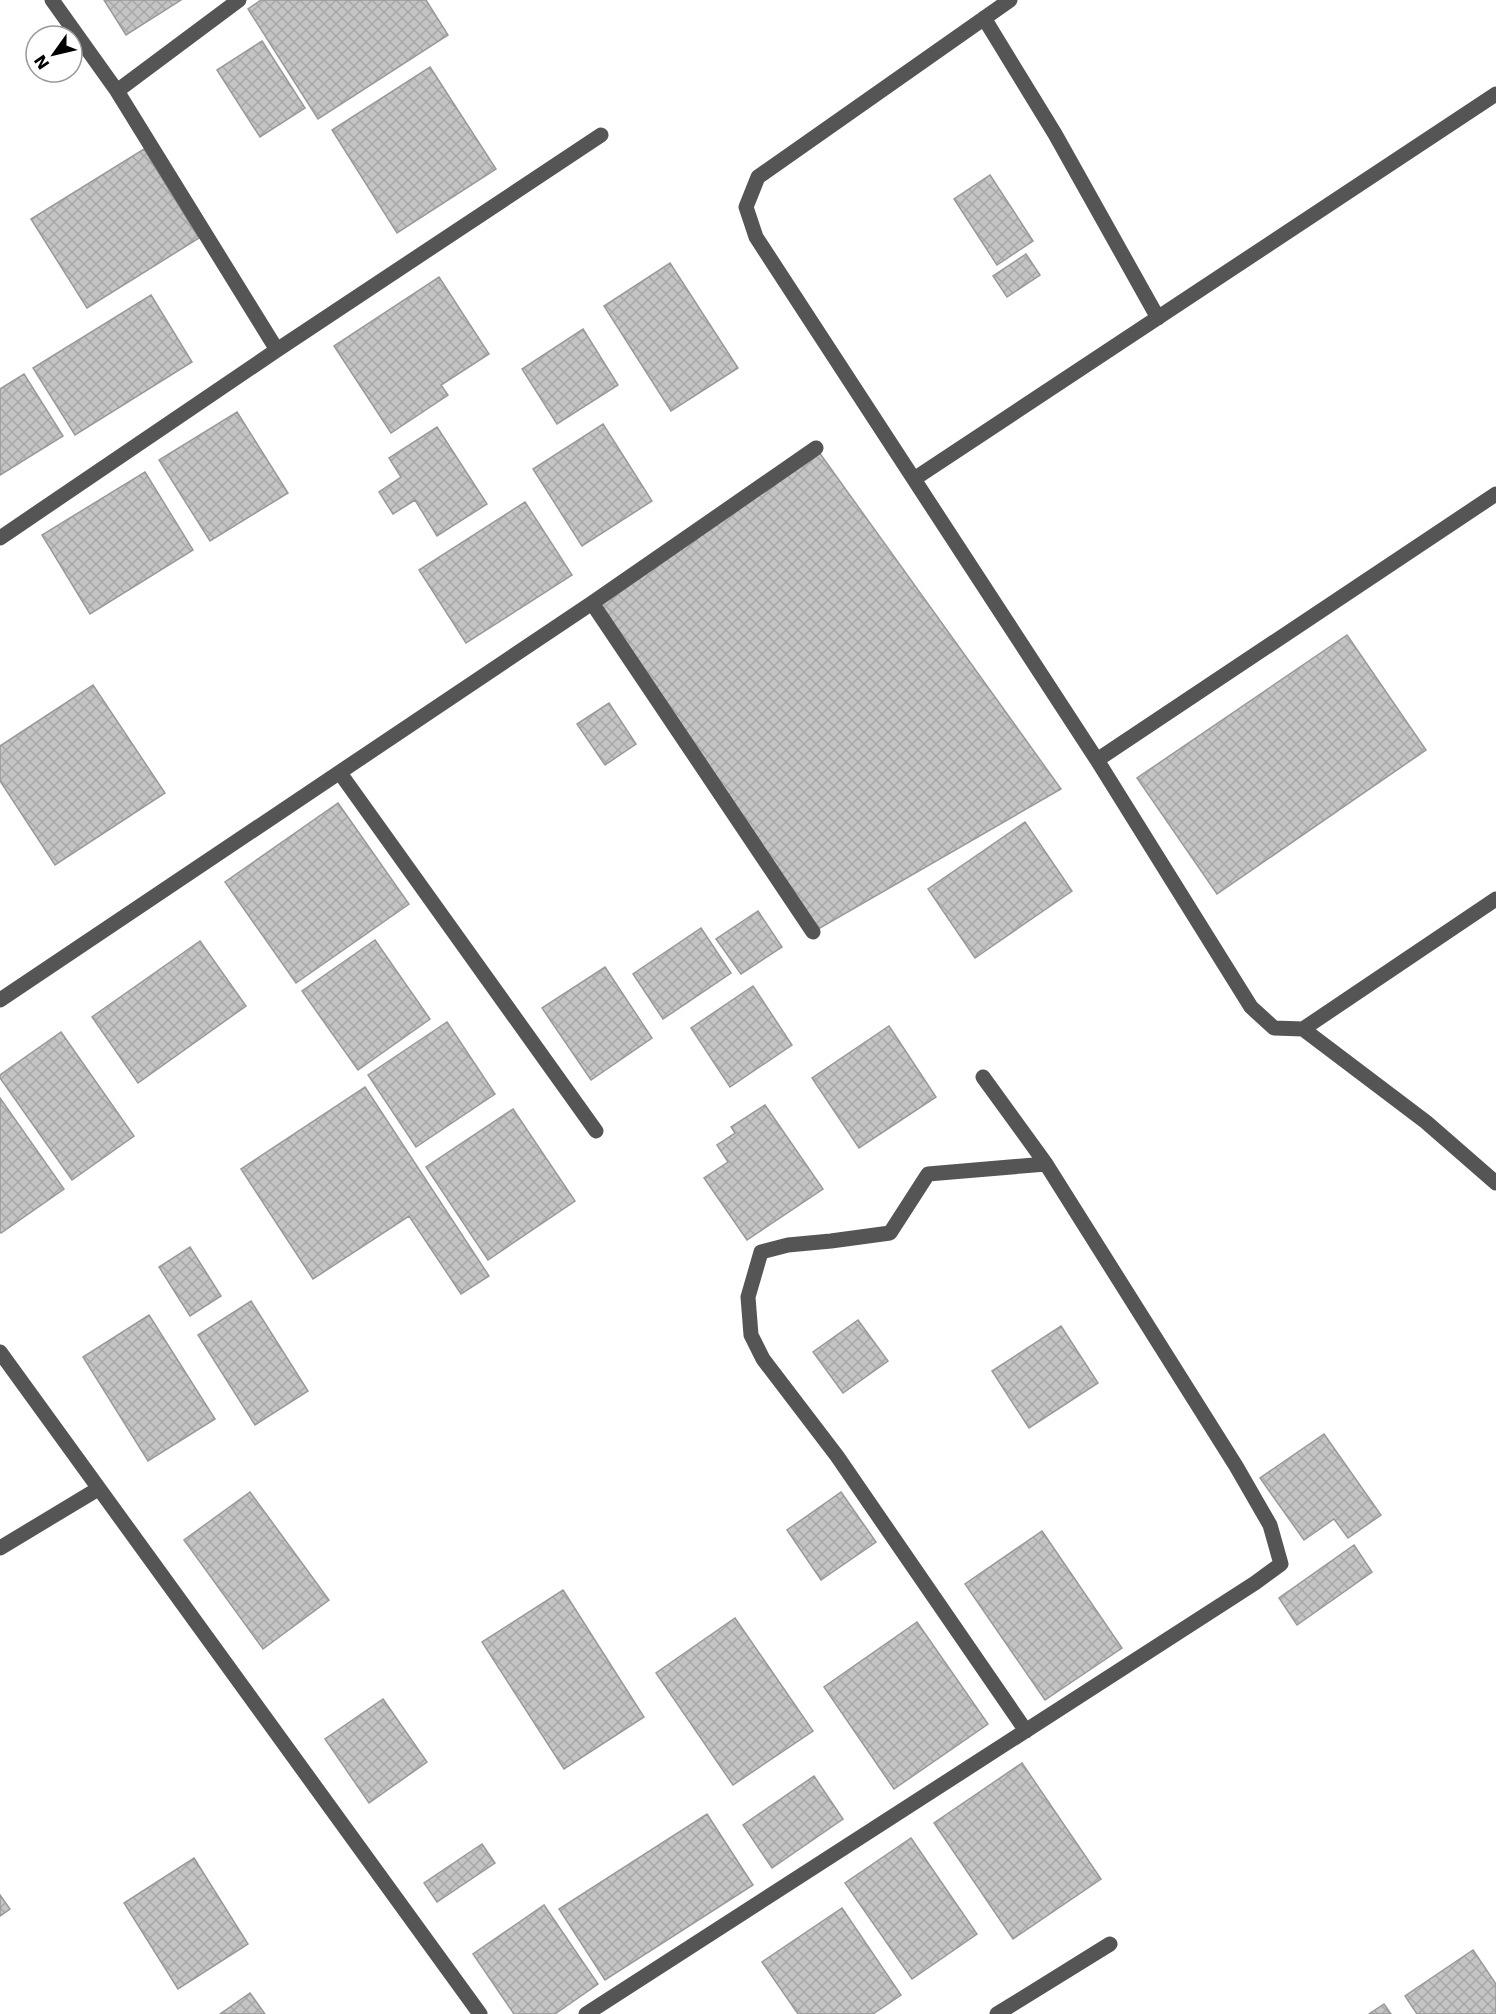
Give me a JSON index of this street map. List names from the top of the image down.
{
  "north": "bottom left"
}
